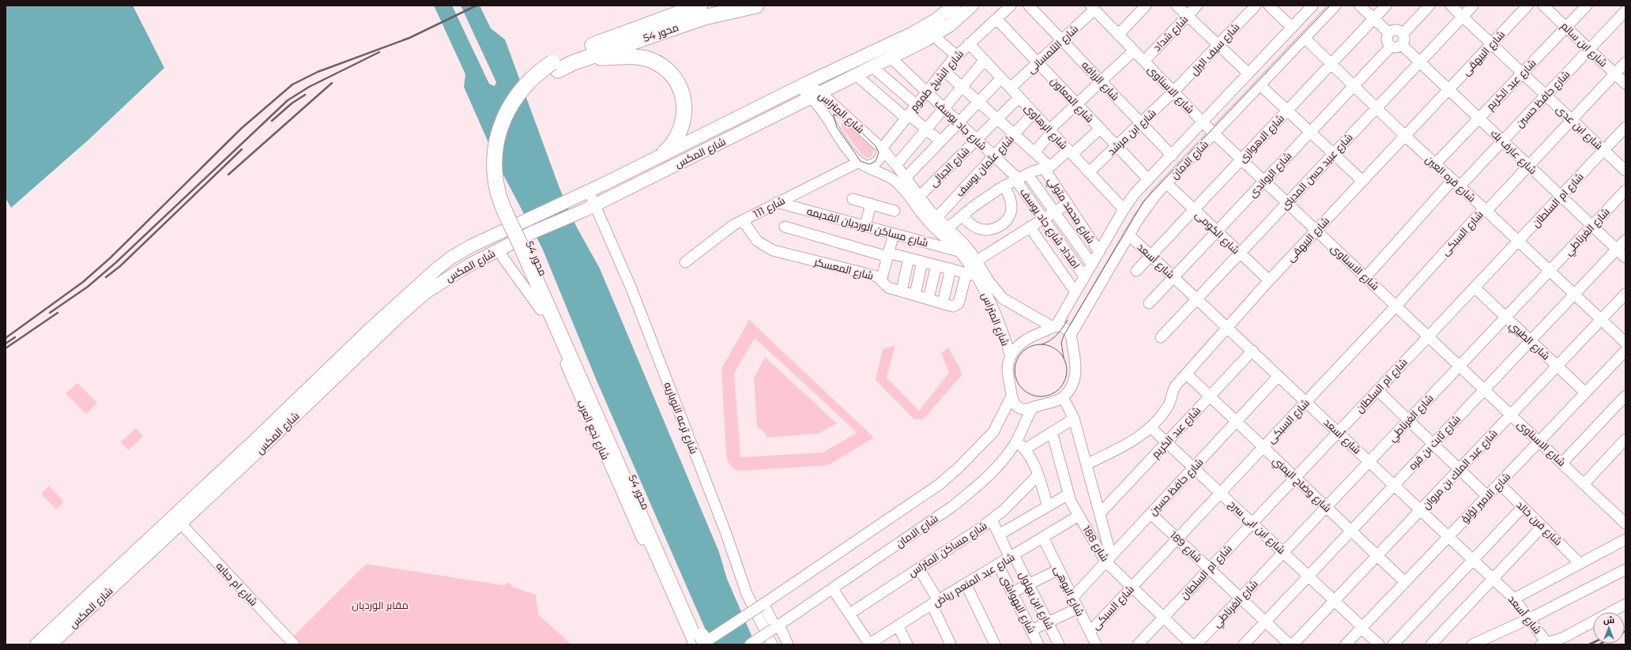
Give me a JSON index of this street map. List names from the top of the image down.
{
  "streets": {
    "highway": ["محور 54"],
    "main road": ["شارع المكس"],
    "street": [
      "شارع شداد",
      "شارع ابن سالم",
      "شارع التلمسانى",
      "شارع سيف اليزل",
      "شارع البيهقى",
      "شارع الشيخ طموم",
      "شارع الزرافه",
      "شارع عبد الكريم",
      "شارع الاسناوى",
      "شارع حافظ حسين",
      "شارع المعاون",
      "شارع المتراس",
      "شارع جاد يوسف",
      "شارع الرهاوى",
      "شارع ابن عدى",
      "شارع ابن مرشد",
      "شارع الاهوازى",
      "شارع عارف بك",
      "شارع الامان",
      "شارع عثمان يوسف",
      "شارع الجبالى",
      "شارع عبيد حسن المدينى",
      "شارع الرواندى",
      "شارع قره العين",
      "شارع ام السلطان",
      "شارع 111",
      "شارع محمد متولي",
      "شارع مساكن الورديان القديمه",
      "امتداد شارع جاد يوسف",
      "شارع الغرناطي",
      "شارع الكومى",
      "شارع السبكى",
      "شارع أسعد",
      "شارع المعسكر",
      "شارع الطيبي",
      "شارع ترعه النوباريه",
      "شارع نجع العرب",
      "شارع ثابت بن قره",
      "شارع عبد الملك بن مروان",
      "شارع وضاح اليمني",
      "شارع الامير لؤلؤ",
      "شارع فرن خالد",
      "شارع ابن ابى سرح",
      "شارع 188",
      "شارع 189",
      "شارع مساكن المتراس",
      "شارع عبد المنعم رياض",
      "شارع ام جبابه",
      "شارع البوهى",
      "شارع ابن بهلول",
      "شارع البهواشى"
    ]
  },
  "crossings": [
    ["محور 54", "شارع المكس"],
    ["محور 54", "شارع نجع العرب"],
    ["شارع شداد", "شارع الاسناوى"],
    ["شارع ابن سالم", "شارع عبد الكريم"],
    ["شارع ابن سالم", "شارع حافظ حسين"],
    ["شارع ابن سالم", "شارع السبكى"],
    ["شارع التلمسانى", "شارع الزرافه"],
    ["شارع التلمسانى", "شارع الاسناوى"],
    ["شارع التلمسانى", "شارع المعاون"],
    ["شارع التلمسانى", "شارع الرهاوى"],
    ["شارع سيف اليزل", "شارع الاسناوى"],
    ["شارع سيف اليزل", "شارع ابن مرشد"],
    ["شارع البيهقى", "شارع الاسناوى"],
    ["شارع البيهقى", "شارع ابن عدى"],
    ["شارع البيهقى", "شارع عارف بك"],
    ["شارع البيهقى", "شارع قره العين"],
    ["شارع البيهقى", "شارع الكومى"],
    ["شارع البيهقى", "شارع أسعد"],
    ["شارع البيهقى", "شارع وضاح اليمني"],
    ["شارع البيهقى", "شارع ابن ابى سرح"],
    ["شارع الشيخ طموم", "شارع المعاون"],
    ["شارع الشيخ طموم", "شارع المتراس"],
    ["شارع الشيخ طموم", "شارع جاد يوسف"],
    ["شارع الشيخ طموم", "شارع الرهاوى"],
    ["شارع الشيخ طموم", "شارع 111"],
    ["شارع الشيخ طموم", "شارع محمد متولي"],
    ["شارع الزرافه", "شارع ابن مرشد"],
    ["شارع الزرافه", "شارع الامان"],
    ["شارع عبد الكريم", "شارع ابن عدى"],
    ["شارع عبد الكريم", "شارع عارف بك"],
    ["شارع عبد الكريم", "شارع قره العين"],
    ["شارع عبد الكريم", "شارع أسعد"],
    ["شارع عبد الكريم", "شارع وضاح اليمني"],
    ["شارع عبد الكريم", "شارع ابن ابى سرح"],
    ["شارع الاسناوى", "شارع حافظ حسين"],
    ["شارع الاسناوى", "شارع ابن مرشد"],
    ["شارع الاسناوى", "شارع الاهوازى"],
    ["شارع الاسناوى", "شارع الامان"],
    ["شارع الاسناوى", "شارع عبيد حسن المدينى"],
    ["شارع الاسناوى", "شارع الرواندى"],
    ["شارع الاسناوى", "شارع ام السلطان"],
    ["شارع الاسناوى", "شارع الغرناطي"],
    ["شارع الاسناوى", "شارع السبكى"],
    ["شارع الاسناوى", "شارع ثابت بن قره"],
    ["شارع الاسناوى", "شارع عبد الملك بن مروان"],
    ["شارع الاسناوى", "شارع الامير لؤلؤ"],
    ["شارع حافظ حسين", "شارع ابن عدى"],
    ["شارع حافظ حسين", "شارع عارف بك"],
    ["شارع حافظ حسين", "شارع قره العين"],
    ["شارع حافظ حسين", "شارع أسعد"],
    ["شارع حافظ حسين", "شارع وضاح اليمني"],
    ["شارع حافظ حسين", "شارع ابن ابى سرح"],
    ["شارع حافظ حسين", "شارع 188"],
    ["شارع حافظ حسين", "شارع 189"],
    ["شارع حافظ حسين", "شارع البوهى"],
    ["شارع المعاون", "شارع ابن مرشد"],
    ["شارع المعاون", "شارع الامان"],
    ["شارع المتراس", "شارع المكس"],
    ["شارع المتراس", "شارع الامان"],
    ["شارع المتراس", "شارع عثمان يوسف"],
    ["شارع المتراس", "شارع الجبالى"],
    ["شارع المتراس", "شارع 111"],
    ["شارع المتراس", "شارع مساكن الورديان القديمه"],
    ["شارع المتراس", "شارع المعسكر"],
    ["شارع جاد يوسف", "شارع المكس"],
    ["شارع جاد يوسف", "شارع عثمان يوسف"],
    ["شارع جاد يوسف", "شارع الجبالى"],
    ["شارع جاد يوسف", "امتداد شارع جاد يوسف"],
    ["شارع الرهاوى", "شارع ابن مرشد"],
    ["شارع الرهاوى", "شارع الامان"],
    ["شارع الرهاوى", "شارع عثمان يوسف"],
    ["شارع الرهاوى", "شارع الجبالى"],
    ["شارع ابن عدى", "شارع عبيد حسن المدينى"],
    ["شارع ابن عدى", "شارع ام السلطان"],
    ["شارع ابن عدى", "شارع السبكى"],
    ["شارع الاهوازى", "شارع قره العين"],
    ["شارع الاهوازى", "شارع الكومى"],
    ["شارع الاهوازى", "شارع أسعد"],
    ["شارع عارف بك", "شارع عبيد حسن المدينى"],
    ["شارع عارف بك", "شارع الرواندى"],
    ["شارع عارف بك", "شارع ام السلطان"],
    ["شارع عارف بك", "شارع الغرناطي"],
    ["شارع عارف بك", "شارع السبكى"],
    ["شارع عارف بك", "شارع ثابت بن قره"],
    ["شارع المكس", "شارع ترعه النوباريه"],
    ["شارع المكس", "شارع نجع العرب"],
    ["شارع المكس", "شارع ام جبابه"],
    ["شارع الامان", "شارع قره العين"],
    ["شارع الامان", "شارع محمد متولي"],
    ["شارع الامان", "امتداد شارع جاد يوسف"],
    ["شارع الامان", "شارع الكومى"],
    ["شارع الامان", "شارع أسعد"],
    ["شارع عثمان يوسف", "شارع محمد متولي"],
    ["شارع الجبالى", "شارع محمد متولي"],
    ["شارع عبيد حسن المدينى", "شارع قره العين"],
    ["شارع عبيد حسن المدينى", "شارع الكومى"],
    ["شارع عبيد حسن المدينى", "شارع أسعد"],
    ["شارع الرواندى", "شارع قره العين"],
    ["شارع الرواندى", "شارع الكومى"],
    ["شارع الرواندى", "شارع أسعد"],
    ["شارع قره العين", "شارع ام السلطان"],
    ["شارع قره العين", "شارع الغرناطي"],
    ["شارع قره العين", "شارع السبكى"],
    ["شارع قره العين", "شارع ثابت بن قره"],
    ["شارع قره العين", "شارع عبد الملك بن مروان"],
    ["شارع ام السلطان", "شارع أسعد"],
    ["شارع ام السلطان", "شارع الطيبي"],
    ["شارع ام السلطان", "شارع وضاح اليمني"],
    ["شارع ام السلطان", "شارع ابن ابى سرح"],
    ["شارع ام السلطان", "شارع 188"],
    ["شارع ام السلطان", "شارع 189"],
    ["شارع 111", "شارع مساكن الورديان القديمه"],
    ["شارع 111", "شارع المعسكر"],
    ["شارع الغرناطي", "شارع أسعد"],
    ["شارع الغرناطي", "شارع الطيبي"],
    ["شارع الغرناطي", "شارع وضاح اليمني"],
    ["شارع الغرناطي", "شارع ابن ابى سرح"],
    ["شارع الغرناطي", "شارع 189"],
    ["شارع السبكى", "شارع أسعد"],
    ["شارع السبكى", "شارع وضاح اليمني"],
    ["شارع السبكى", "شارع ابن ابى سرح"],
    ["شارع السبكى", "شارع 188"],
    ["شارع السبكى", "شارع 189"],
    ["شارع السبكى", "شارع البوهى"],
    ["شارع أسعد", "شارع ثابت بن قره"],
    ["شارع أسعد", "شارع عبد الملك بن مروان"],
    ["شارع أسعد", "شارع الامير لؤلؤ"],
    ["شارع الطيبي", "شارع ثابت بن قره"],
    ["شارع الطيبي", "شارع عبد الملك بن مروان"],
    ["شارع الطيبي", "شارع الامير لؤلؤ"],
    ["شارع ثابت بن قره", "شارع وضاح اليمني"],
    ["شارع ثابت بن قره", "شارع ابن ابى سرح"],
    ["شارع ثابت بن قره", "شارع 189"],
    ["شارع عبد الملك بن مروان", "شارع وضاح اليمني"],
    ["شارع عبد الملك بن مروان", "شارع ابن ابى سرح"],
    ["شارع وضاح اليمني", "شارع الامير لؤلؤ"],
    ["شارع الامير لؤلؤ", "شارع فرن خالد"],
    ["شارع الامير لؤلؤ", "شارع ابن ابى سرح"],
    ["شارع 188", "شارع عبد المنعم رياض"],
    ["شارع مساكن المتراس", "شارع ابن بهلول"],
    ["شارع عبد المنعم رياض", "شارع البوهى"],
    ["شارع عبد المنعم رياض", "شارع ابن بهلول"],
    ["شارع عبد المنعم رياض", "شارع البهواشى"]
  ],
  "parks": ["مقابر الورديان"],
  "north": "top"
}
